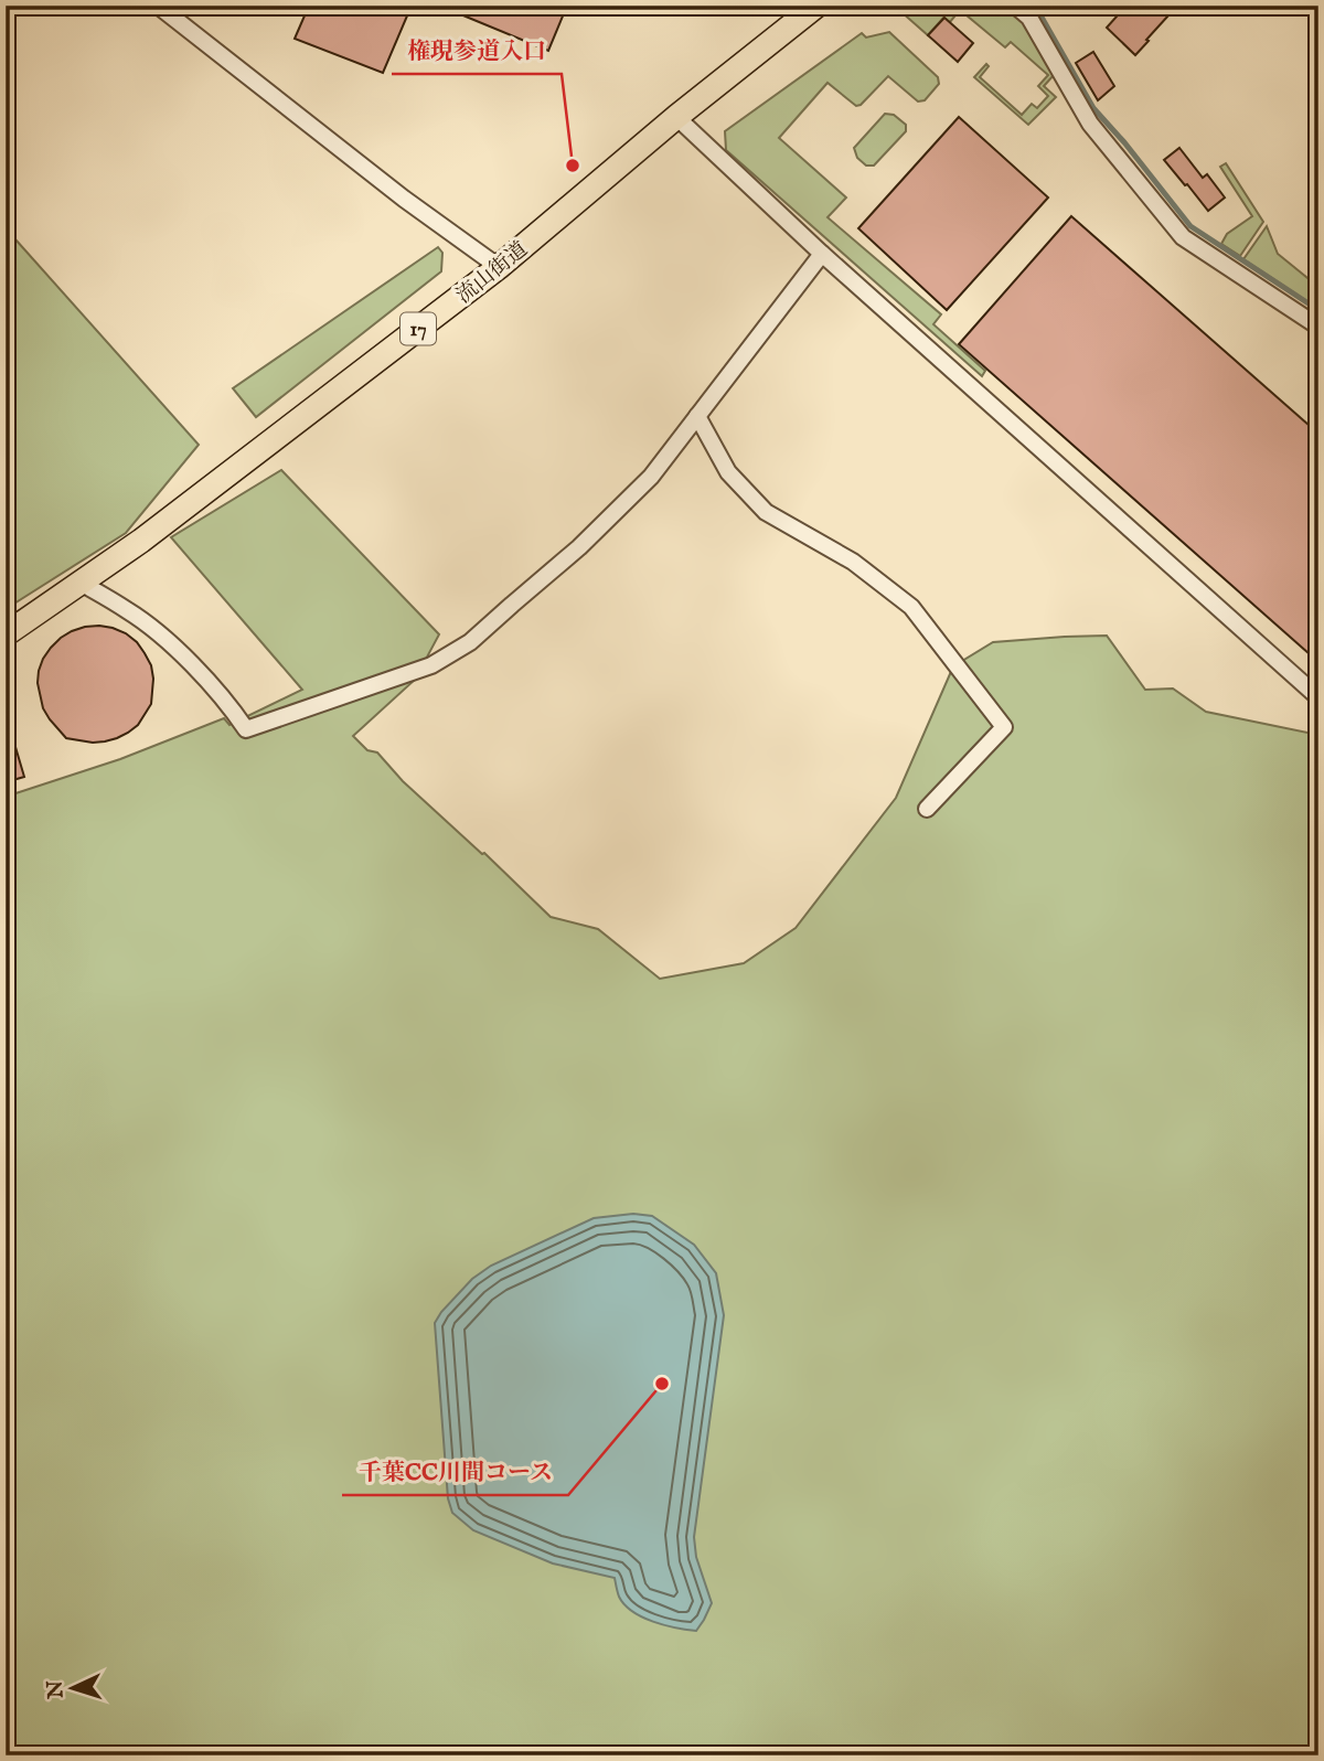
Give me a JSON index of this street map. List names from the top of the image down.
{
  "streets": {
    "main road": ["流山街道", "17"]
  },
  "places": ["権現参道入口", "千葉CC川間コース"],
  "north": "left"
}
